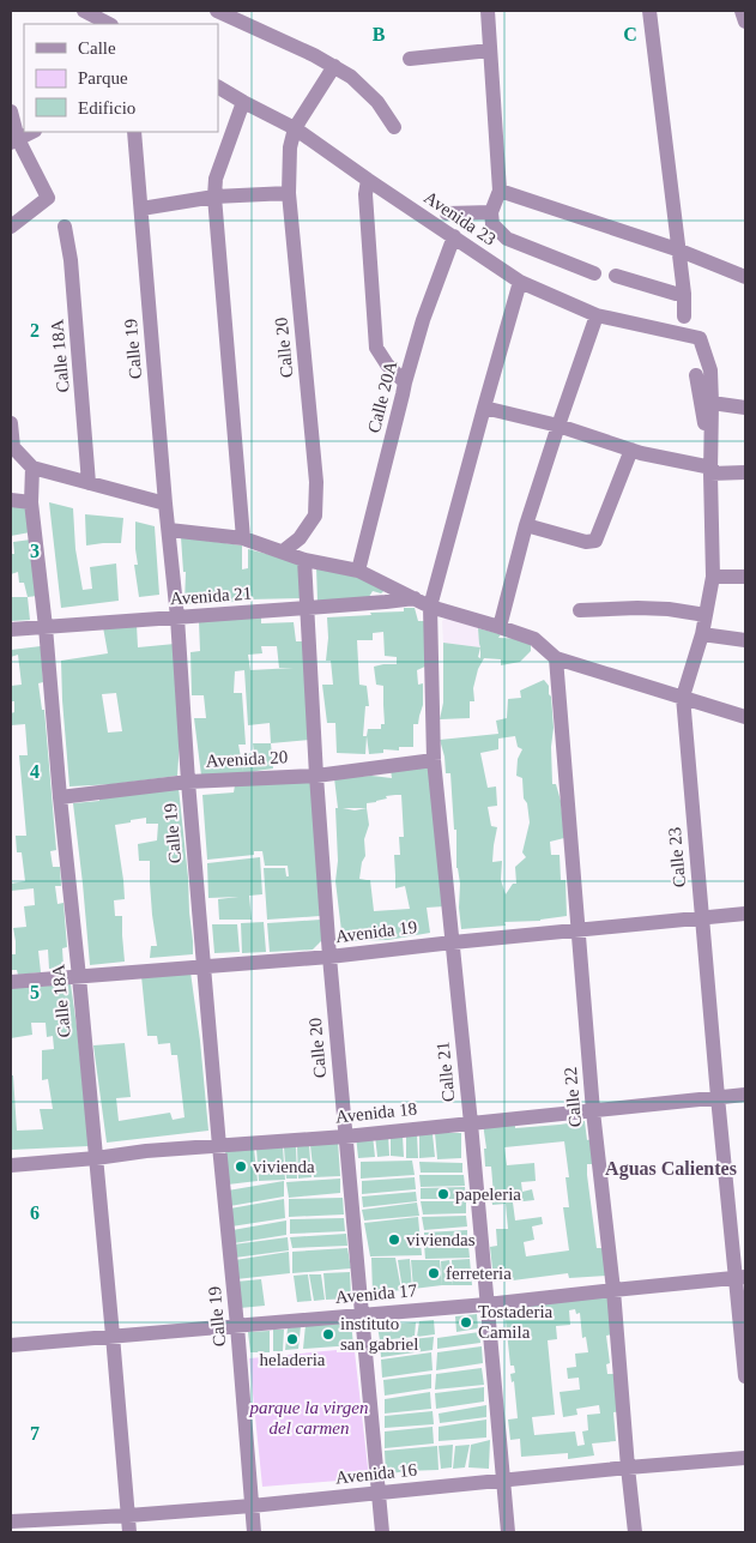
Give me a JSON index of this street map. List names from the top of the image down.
{
  "streets": {
    "street": [
      "Avenida 23",
      "Calle 20",
      "Calle 19",
      "Calle 18A",
      "Calle 20A",
      "Avenida 21",
      "Avenida 20",
      "Calle 23",
      "Avenida 19",
      "Calle 21",
      "Calle 22",
      "Avenida 18",
      "Avenida 17",
      "Avenida 16"
    ]
  },
  "crossings": [
    ["Avenida 23", "Calle 20"],
    ["Avenida 23", "Calle 20A"],
    ["Avenida 23", "Calle 23"],
    ["Avenida 23", "Calle 21"],
    ["Calle 20", "Avenida 21"],
    ["Calle 20", "Avenida 20"],
    ["Calle 20", "Avenida 19"],
    ["Calle 20", "Avenida 18"],
    ["Calle 20", "Avenida 17"],
    ["Calle 20", "Avenida 16"],
    ["Calle 19", "Avenida 21"],
    ["Calle 19", "Avenida 20"],
    ["Calle 19", "Avenida 19"],
    ["Calle 19", "Avenida 18"],
    ["Calle 19", "Avenida 17"],
    ["Calle 19", "Avenida 16"],
    ["Calle 18A", "Avenida 21"],
    ["Calle 18A", "Avenida 20"],
    ["Calle 18A", "Avenida 19"],
    ["Calle 18A", "Avenida 18"],
    ["Calle 18A", "Avenida 17"],
    ["Calle 18A", "Avenida 16"],
    ["Avenida 20", "Calle 21"],
    ["Calle 23", "Avenida 19"],
    ["Calle 23", "Avenida 18"],
    ["Calle 23", "Avenida 17"],
    ["Avenida 19", "Calle 21"],
    ["Avenida 19", "Calle 22"],
    ["Calle 21", "Avenida 18"],
    ["Calle 21", "Avenida 17"],
    ["Calle 21", "Avenida 16"],
    ["Calle 22", "Avenida 18"],
    ["Calle 22", "Avenida 17"],
    ["Calle 22", "Avenida 16"]
  ],
  "districts": ["Aguas Calientes"],
  "parks": ["parque la virgen del carmen"],
  "places": [
    "vivienda",
    "papeleria",
    "viviendas",
    "ferreteria",
    "Tostaderia Camila",
    "instituto san gabriel",
    "heladeria"
  ],
  "legend": ["Calle", "Parque", "Edificio"],
  "grid": {
    "columns": ["B", "C"],
    "rows": [
      "2",
      "3",
      "4",
      "5",
      "6",
      "7"
    ]
  }
}
